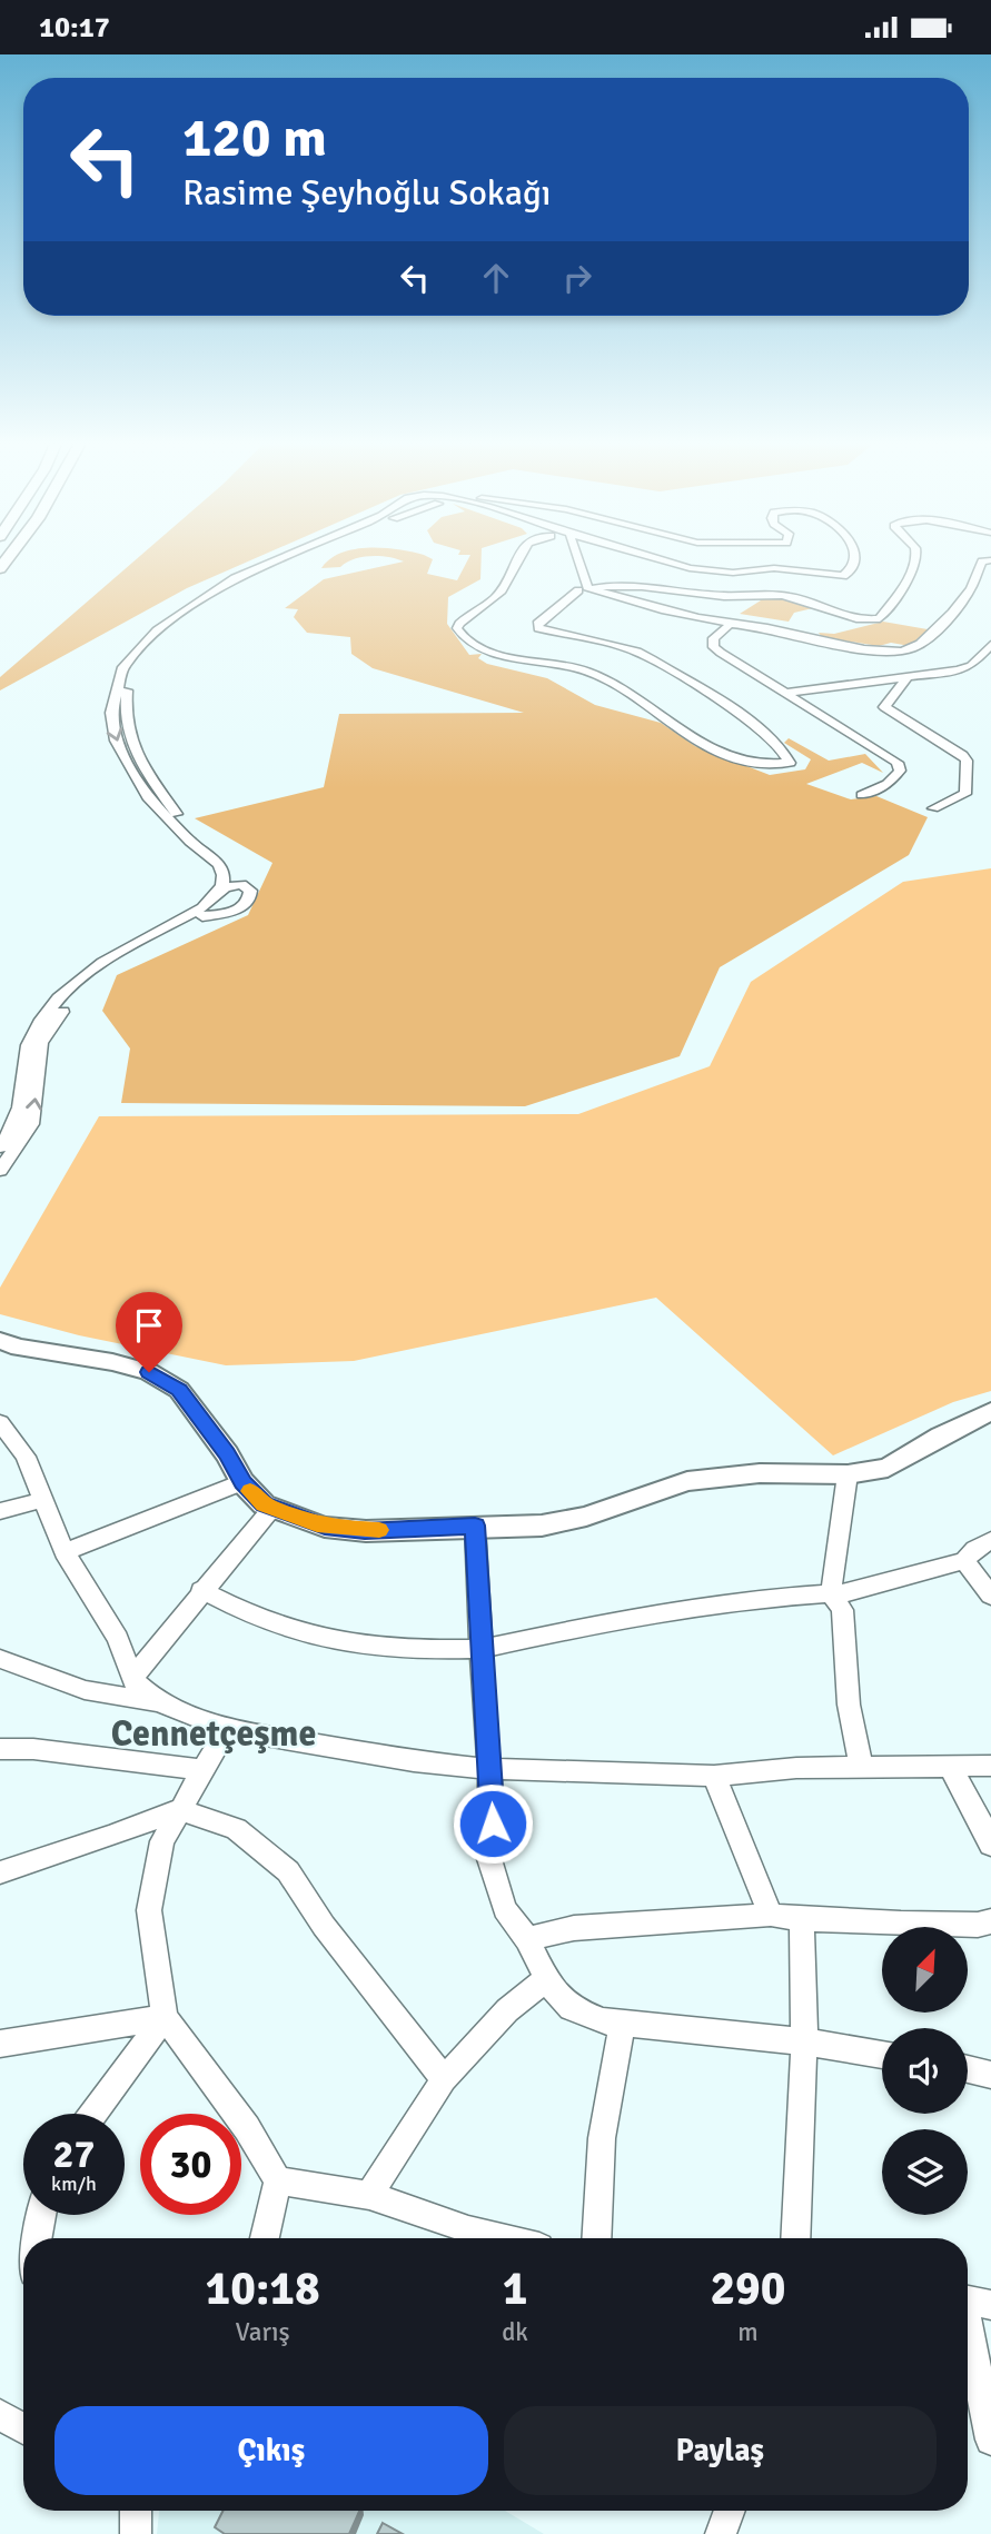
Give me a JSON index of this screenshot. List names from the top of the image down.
{
  "districts": ["Cennetçeşme"],
  "north": "top right",
  "page": {
    "status": "10:17",
    "turn": ["120 m", "Rasime Şeyhoğlu Sokağı"],
    "speed": "27 km/h",
    "limit": "30",
    "eta": [
      "10:18",
      "Varış",
      "1",
      "dk",
      "290",
      "m"
    ],
    "buttons": ["Çıkış", "Paylaş"]
  }
}
